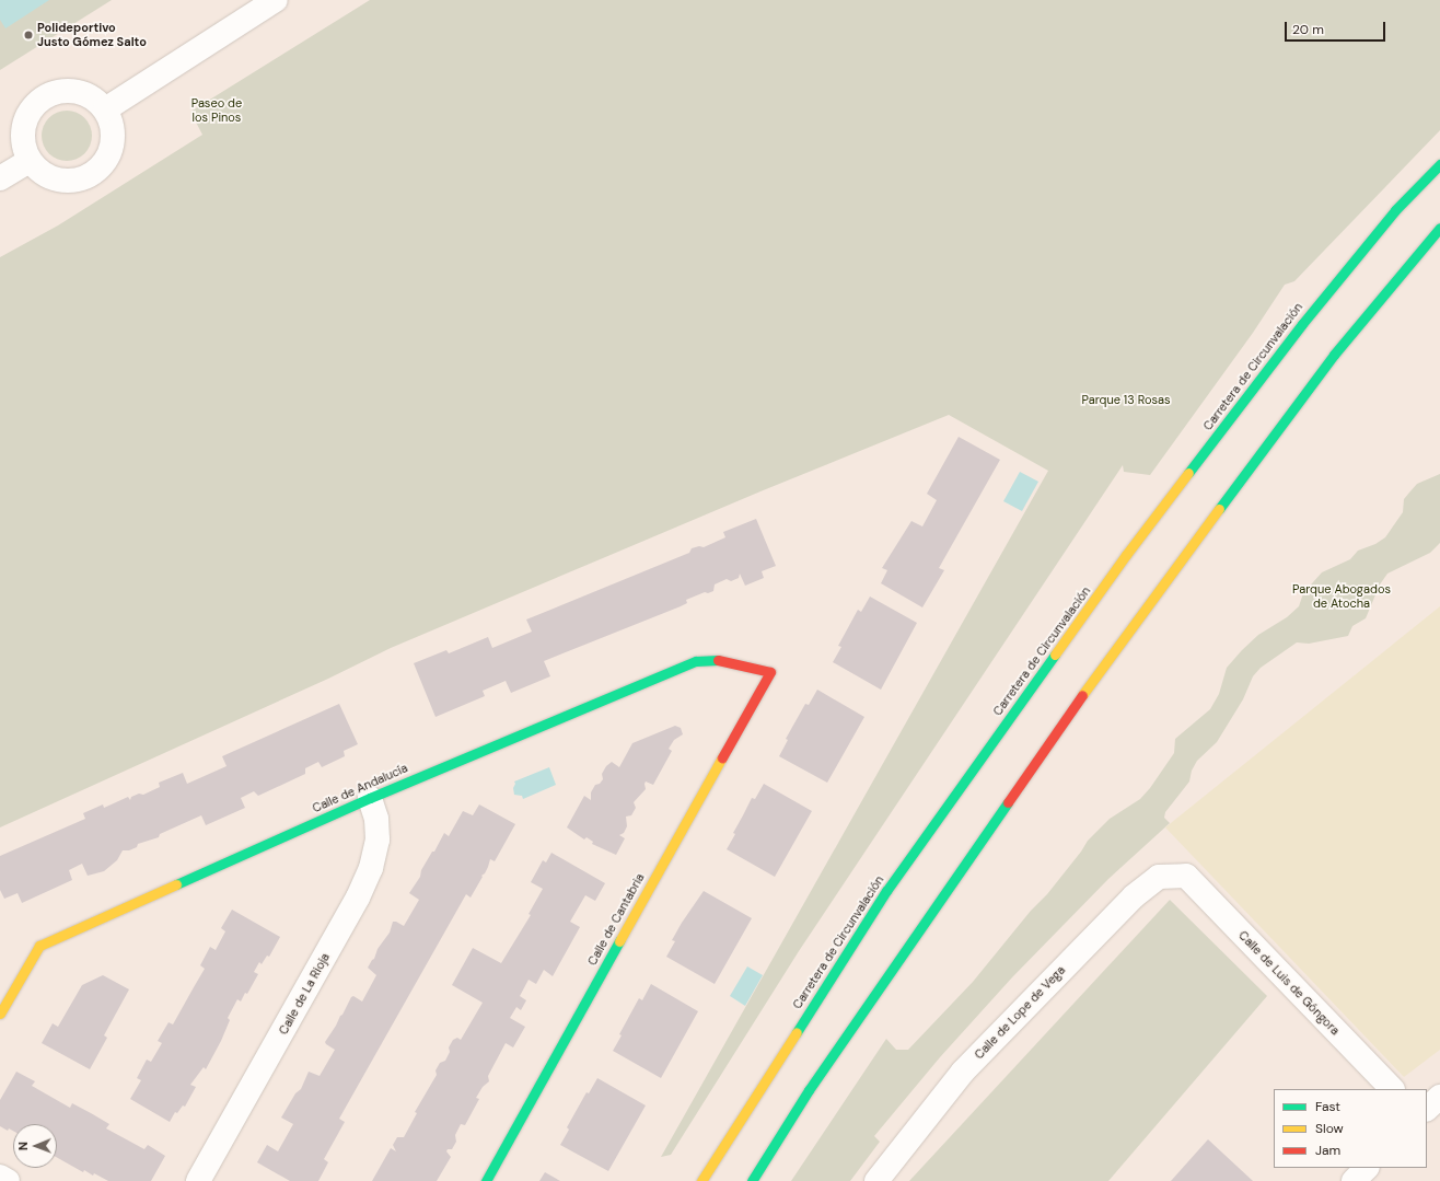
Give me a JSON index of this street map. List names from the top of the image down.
{
  "streets": {
    "main road": ["Carretera de Circunvalación", "Calle de Andalucía", "Calle de Cantabria"],
    "street": ["Calle de Luis de Góngora", "Calle de La Rioja", "Calle de Lope de Vega"]
  },
  "crossings": [
    ["Calle de Andalucía", "Calle de Cantabria"],
    ["Calle de Andalucía", "Calle de La Rioja"],
    ["Calle de Luis de Góngora", "Calle de Lope de Vega"]
  ],
  "parks": ["Paseo de los Pinos", "Parque 13 Rosas", "Parque Abogados de Atocha"],
  "places": ["Polideportivo Justo Gómez Salto"],
  "legend": ["Fast", "Slow", "Jam"],
  "scale_bar": "20 m",
  "north": "left"
}
